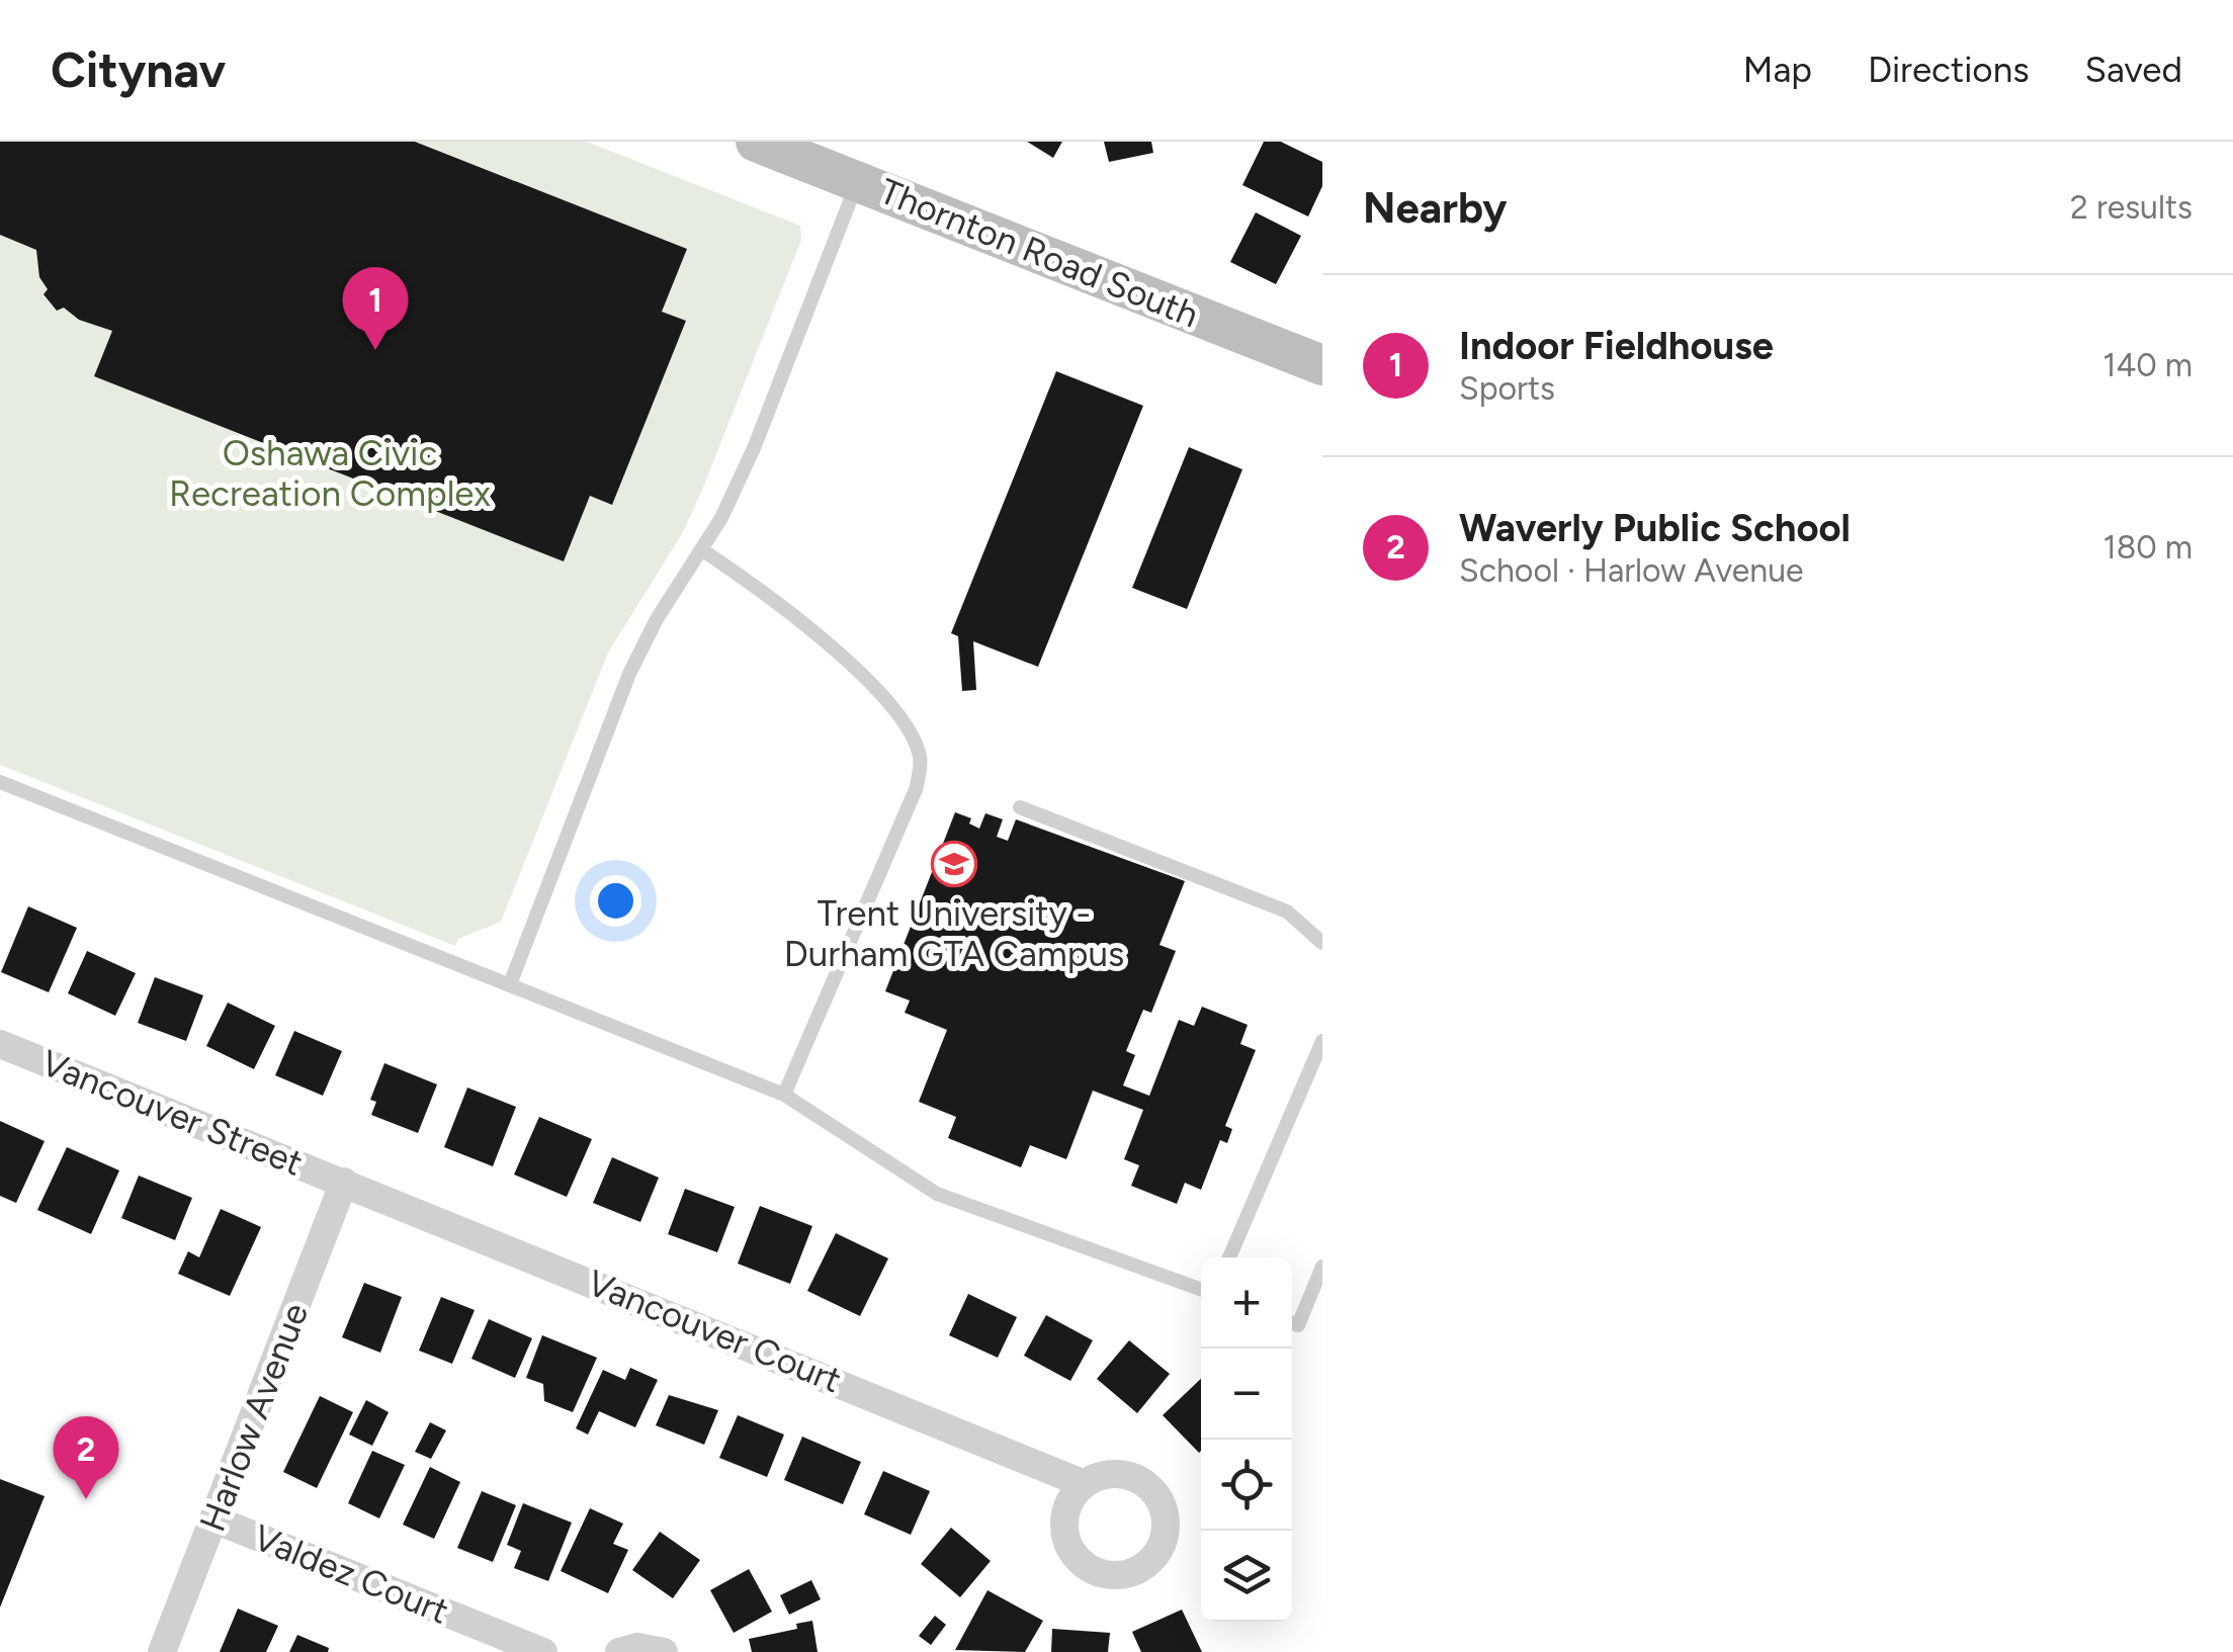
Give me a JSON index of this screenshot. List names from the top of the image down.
{
  "streets": {
    "main road": ["Thornton Road South"],
    "street": [
      "Vancouver Street",
      "Vancouver Court",
      "Harlow Avenue",
      "Valdez Court"
    ]
  },
  "crossings": [
    ["Vancouver Street", "Vancouver Court"],
    ["Vancouver Street", "Harlow Avenue"],
    ["Vancouver Court", "Harlow Avenue"],
    ["Harlow Avenue", "Valdez Court"]
  ],
  "parks": ["Oshawa Civic Recreation Complex"],
  "places": {
    "school or university": ["Trent University - Durham GTA Campus"]
  },
  "page": {
    "header": "Citynav",
    "nav": ["Map", "Directions", "Saved"],
    "heading": ["Nearby", "2 results"],
    "pins": ["1", "2"],
    "list": [
      {
        "mark": "1",
        "name": "Indoor Fieldhouse",
        "note": "Sports",
        "value": "140 m"
      },
      {
        "mark": "2",
        "name": "Waverly Public School",
        "note": "School · Harlow Avenue",
        "value": "180 m"
      }
    ],
    "map_buttons": ["+", "−"]
  }
}
